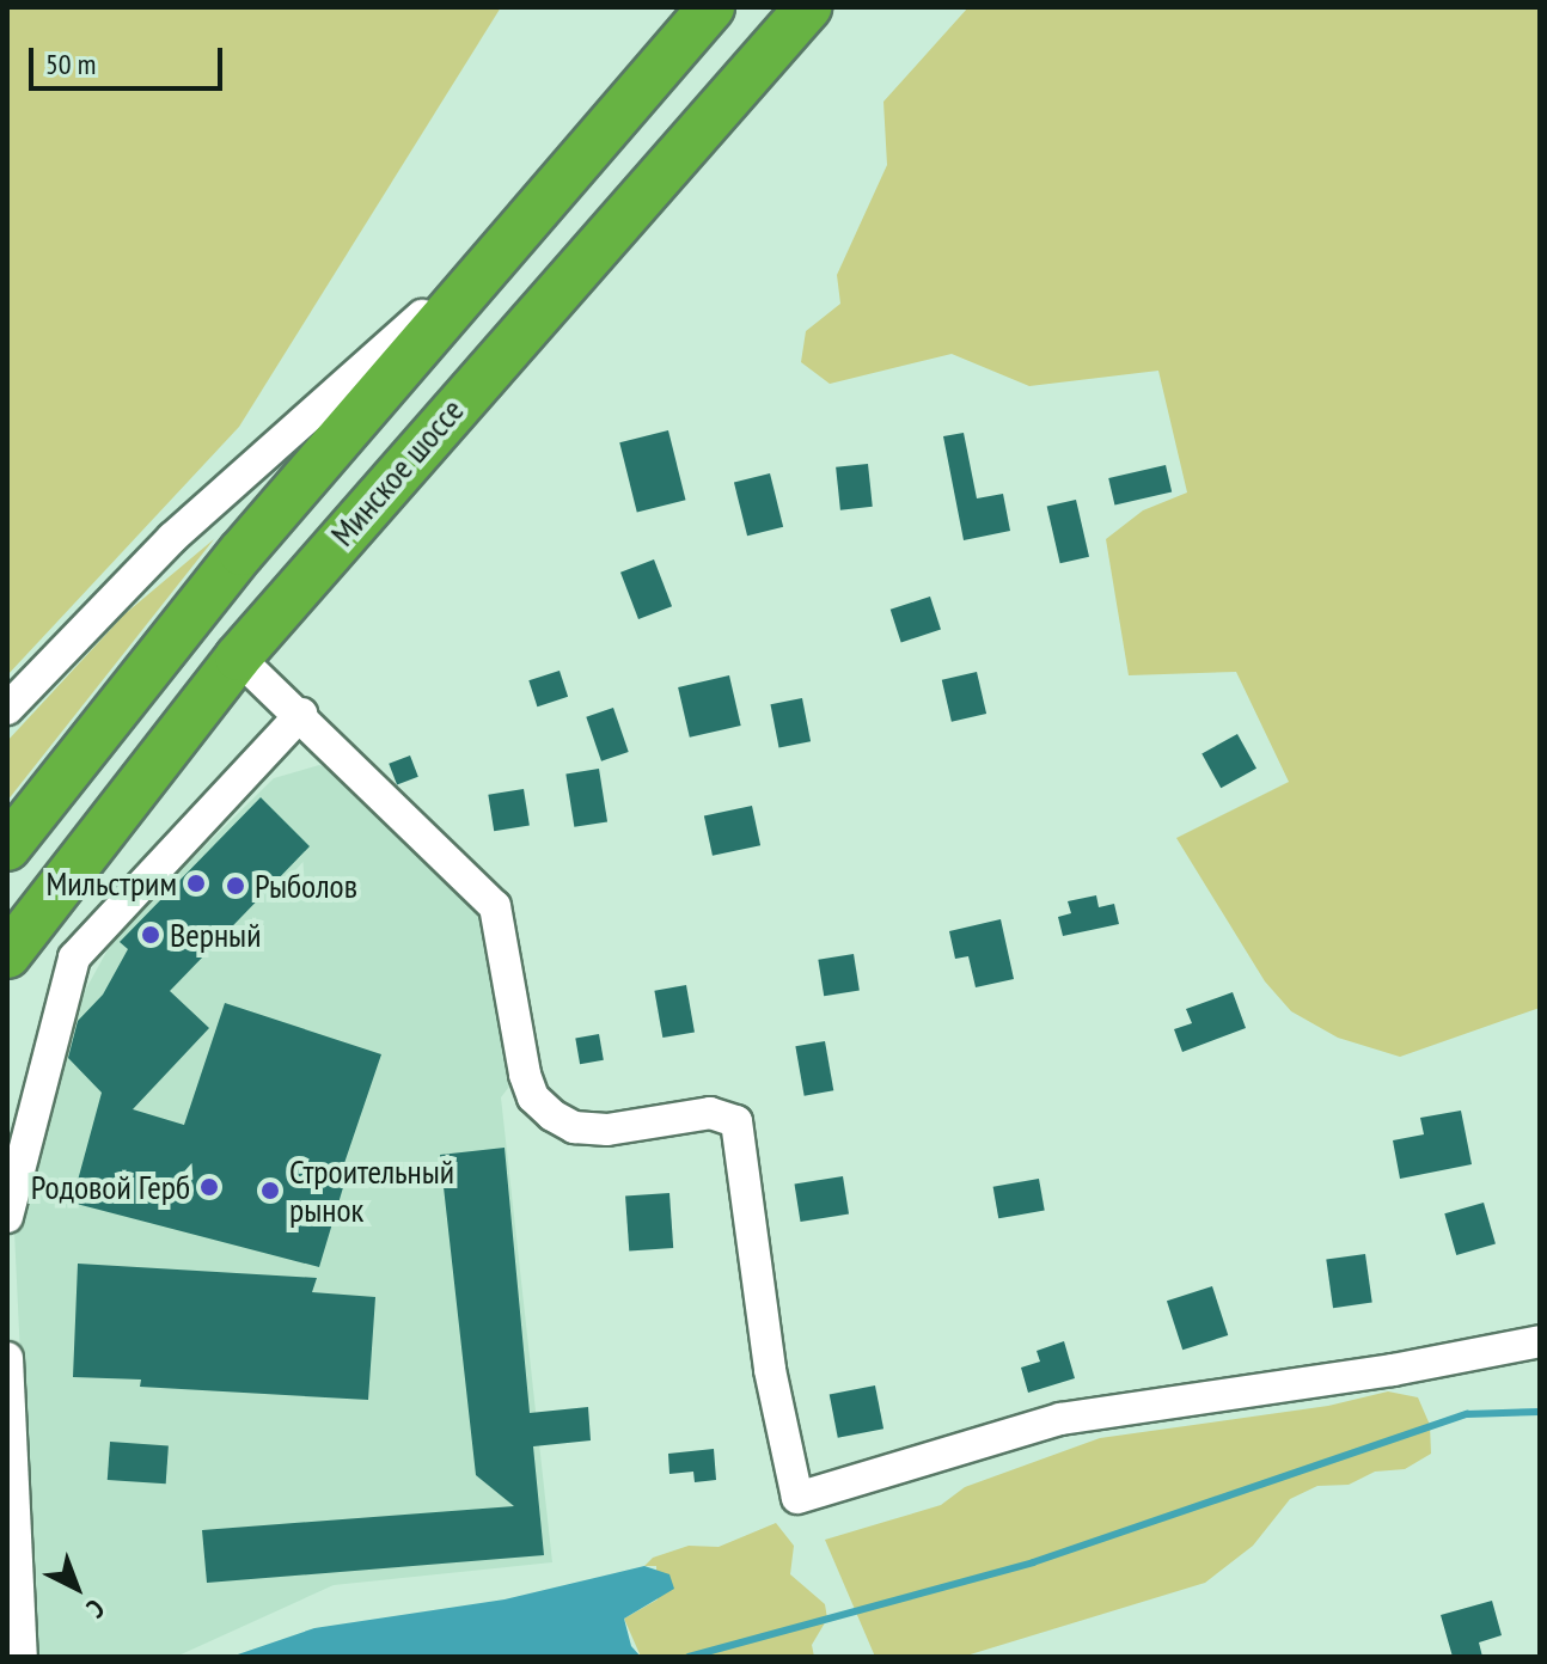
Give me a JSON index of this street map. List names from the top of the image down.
{
  "streets": {
    "highway": ["Минское шоссе"]
  },
  "places": [
    "Мильстрим",
    "Рыболов",
    "Верный",
    "Родовой Герб",
    "Строительный рынок"
  ],
  "scale_bar": "50 m",
  "north": "bottom right"
}
